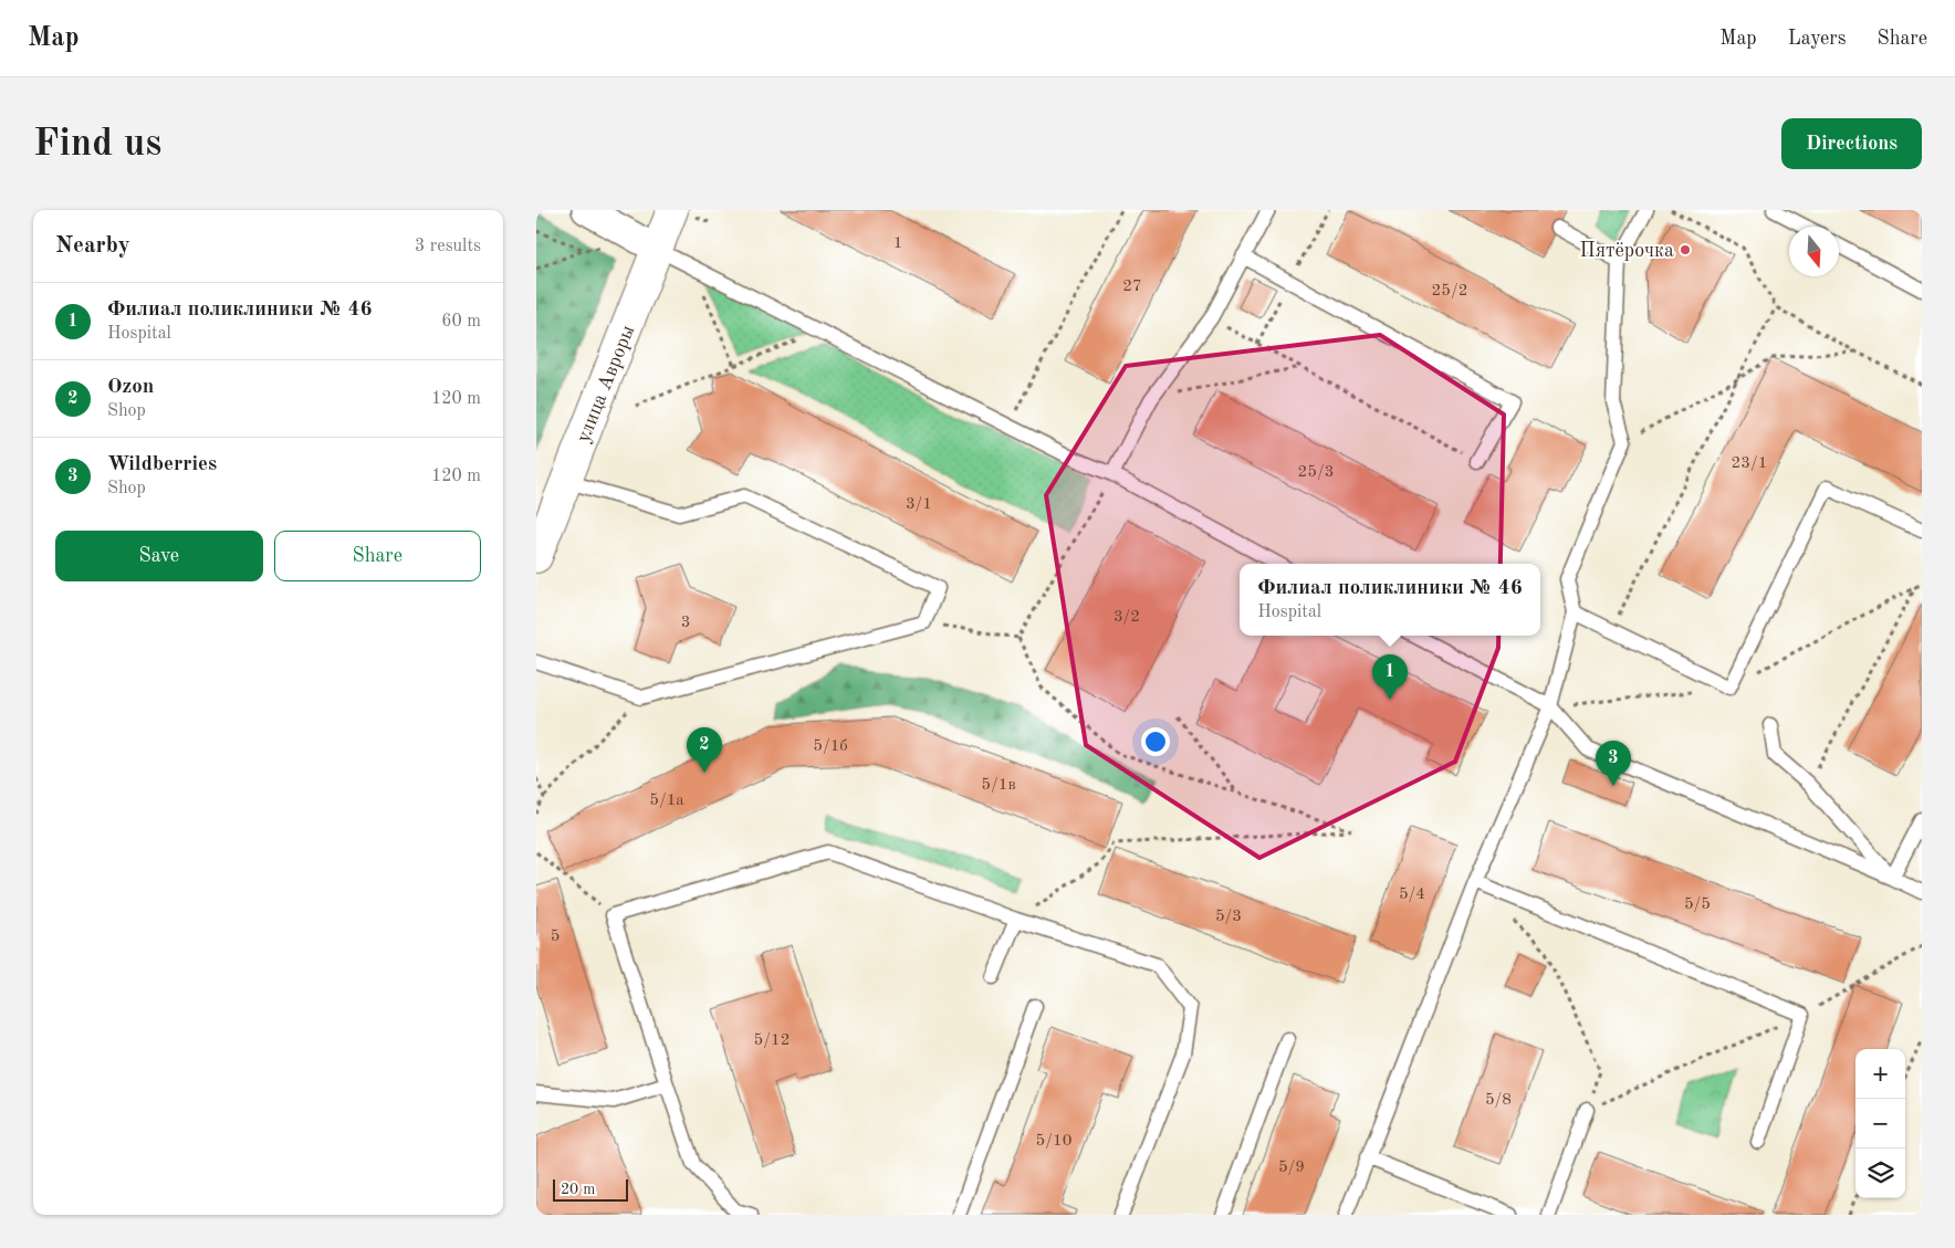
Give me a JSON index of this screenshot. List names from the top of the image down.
{
  "streets": {
    "street": ["улица Авроры"]
  },
  "places": ["Пятёрочка"],
  "house_numbers": [
    "1",
    "27",
    "25/2",
    "23/1",
    "25/3",
    "3/1",
    "3/2",
    "3",
    "5/1б",
    "5/1в",
    "5/1а",
    "5/4",
    "5/5",
    "5/3",
    "5",
    "5/12",
    "5/8",
    "5/10",
    "5/9"
  ],
  "scale_bar": "20 m",
  "north": "bottom",
  "page": {
    "header": "Map",
    "nav": ["Map", "Layers", "Share"],
    "buttons": [
      "Directions",
      ["Save", "Share"]
    ],
    "title": "Find us",
    "heading": ["Nearby", "3 results"],
    "list": [
      {
        "mark": "1",
        "name": "Филиал поликлиники № 46",
        "note": "Hospital",
        "value": "60 m"
      },
      {
        "mark": "2",
        "name": "Ozon",
        "note": "Shop",
        "value": "120 m"
      },
      {
        "mark": "3",
        "name": "Wildberries",
        "note": "Shop",
        "value": "120 m"
      }
    ],
    "popup": ["Филиал поликлиники № 46", "Hospital"],
    "pins": ["1", "2", "3"],
    "map_buttons": ["+", "−"],
    "scale": "20 m"
  }
}
